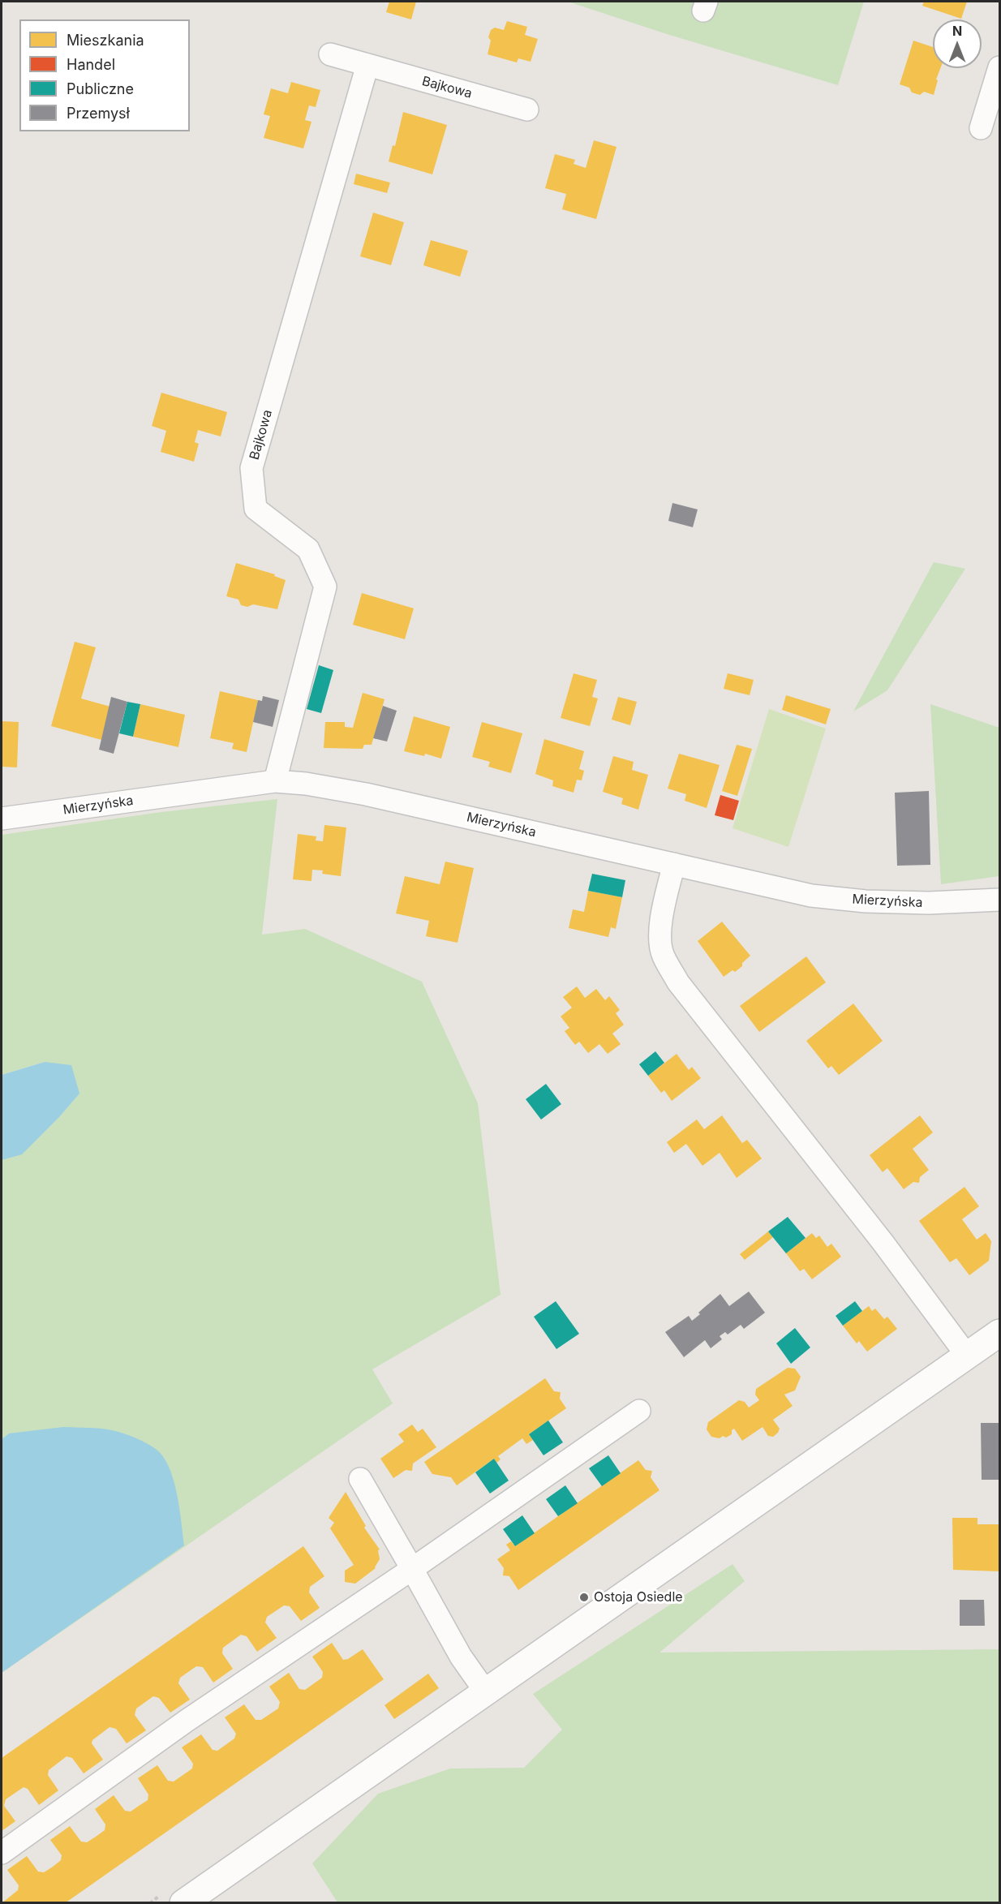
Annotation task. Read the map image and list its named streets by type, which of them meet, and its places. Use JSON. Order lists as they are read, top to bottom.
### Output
{
  "streets": {
    "street": ["Bajkowa", "Mierzyńska"]
  },
  "crossings": [
    ["Bajkowa", "Mierzyńska"]
  ],
  "places": ["Ostoja Osiedle"],
  "legend": [
    "Mieszkania",
    "Handel",
    "Publiczne",
    "Przemysł"
  ],
  "north": "top"
}
